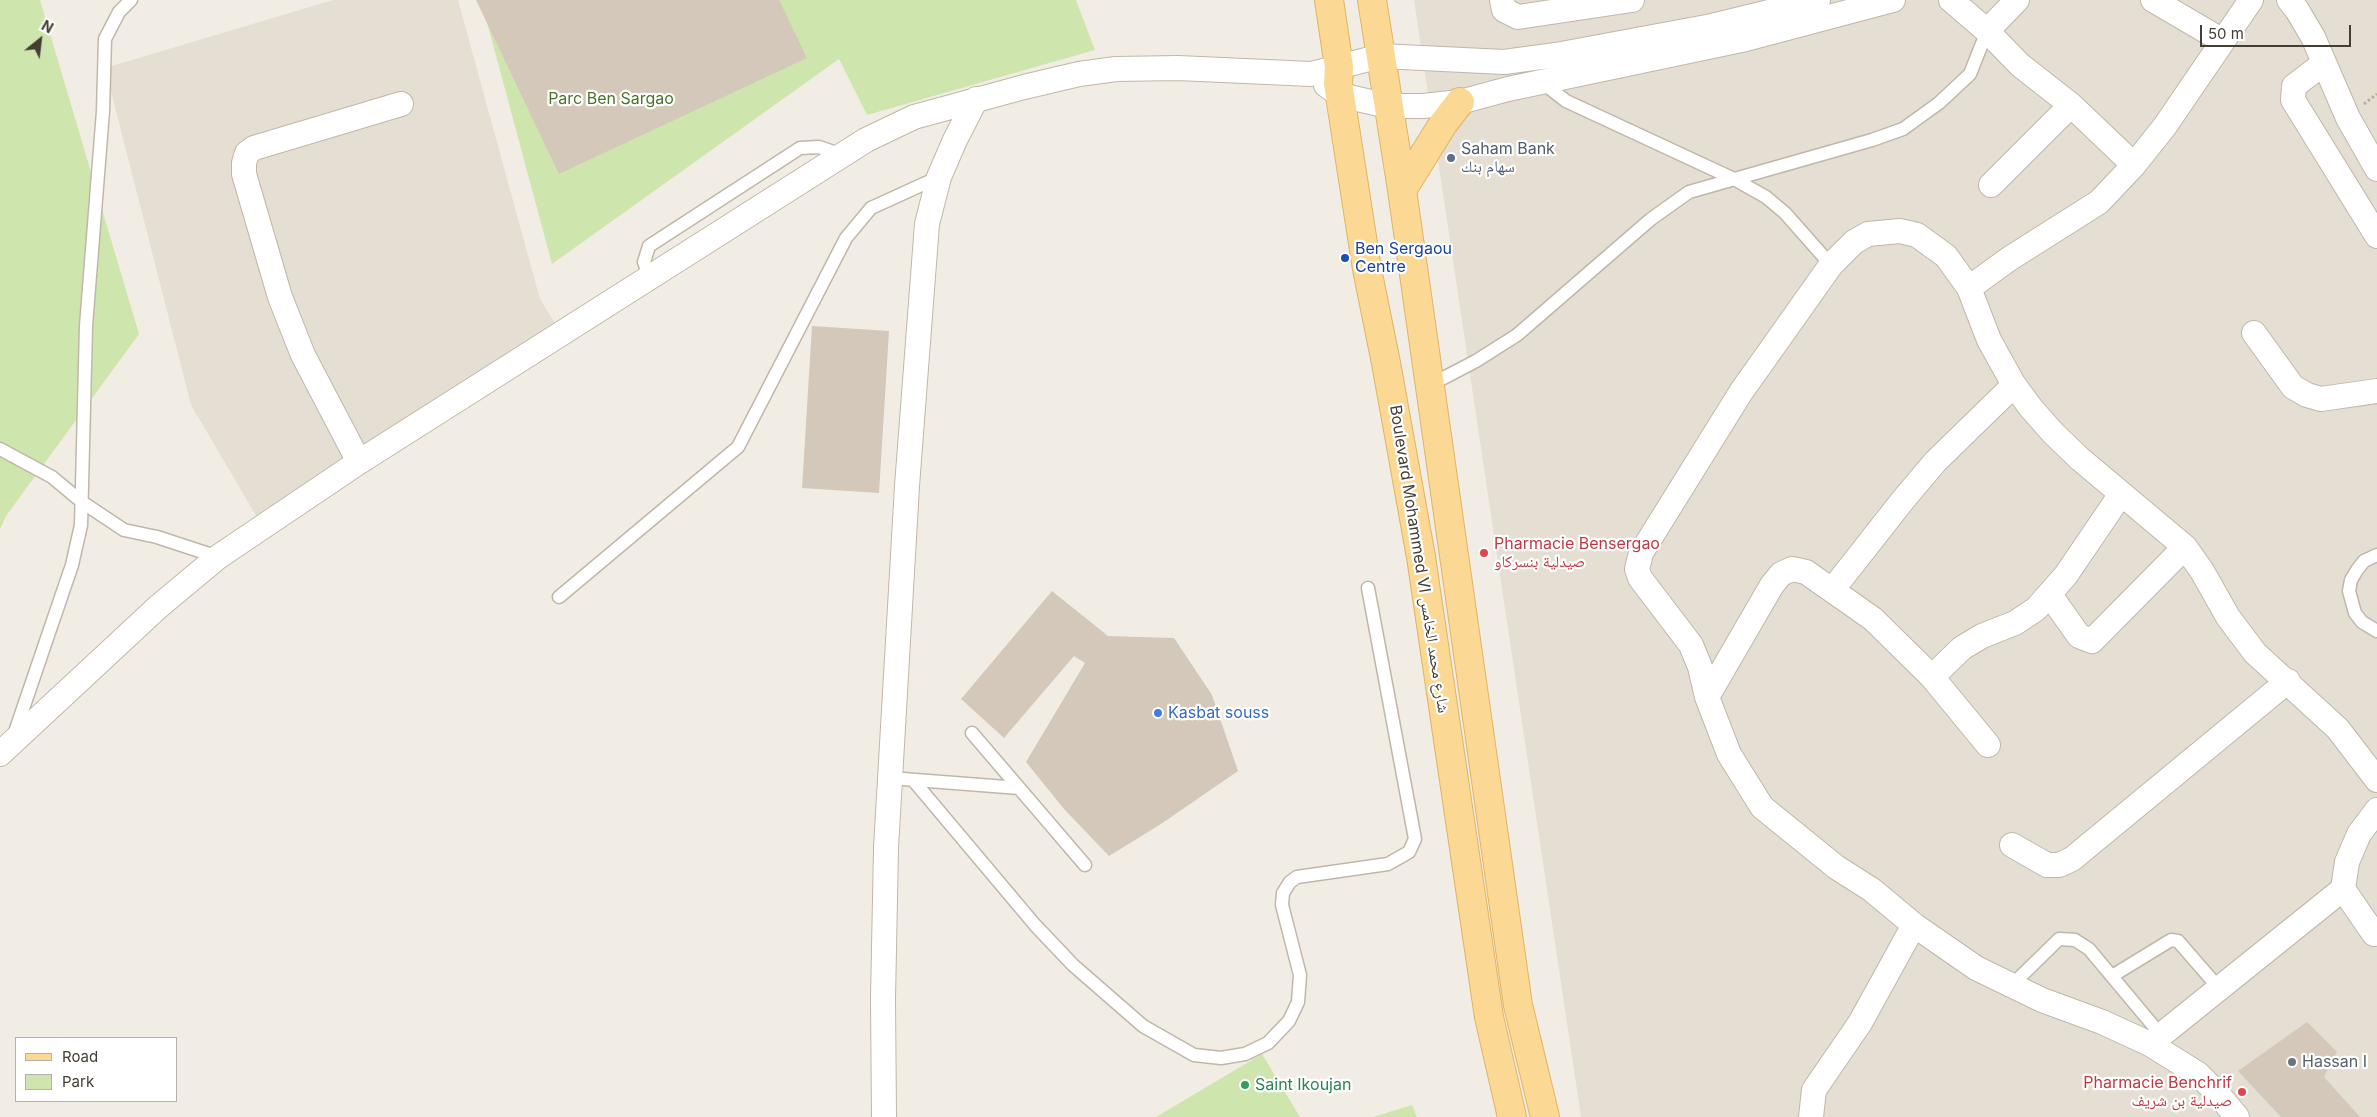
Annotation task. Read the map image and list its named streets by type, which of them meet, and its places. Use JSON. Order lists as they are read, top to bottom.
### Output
{
  "streets": {
    "main road": ["Boulevard Mohammed VI شارع محمد الخامس"]
  },
  "parks": ["Parc Ben Sargao"],
  "places": [
    "Saham Bank سهام بنك",
    "Ben Sergaou Centre",
    "Pharmacie Bensergao صيدلية بنسركاو",
    "Kasbat souss",
    "Hassan I",
    "Saint Ikoujan",
    "Pharmacie Benchrif صيدلية بن شريف"
  ],
  "legend": ["Road", "Park"],
  "scale_bar": "50 m",
  "north": "top right"
}
